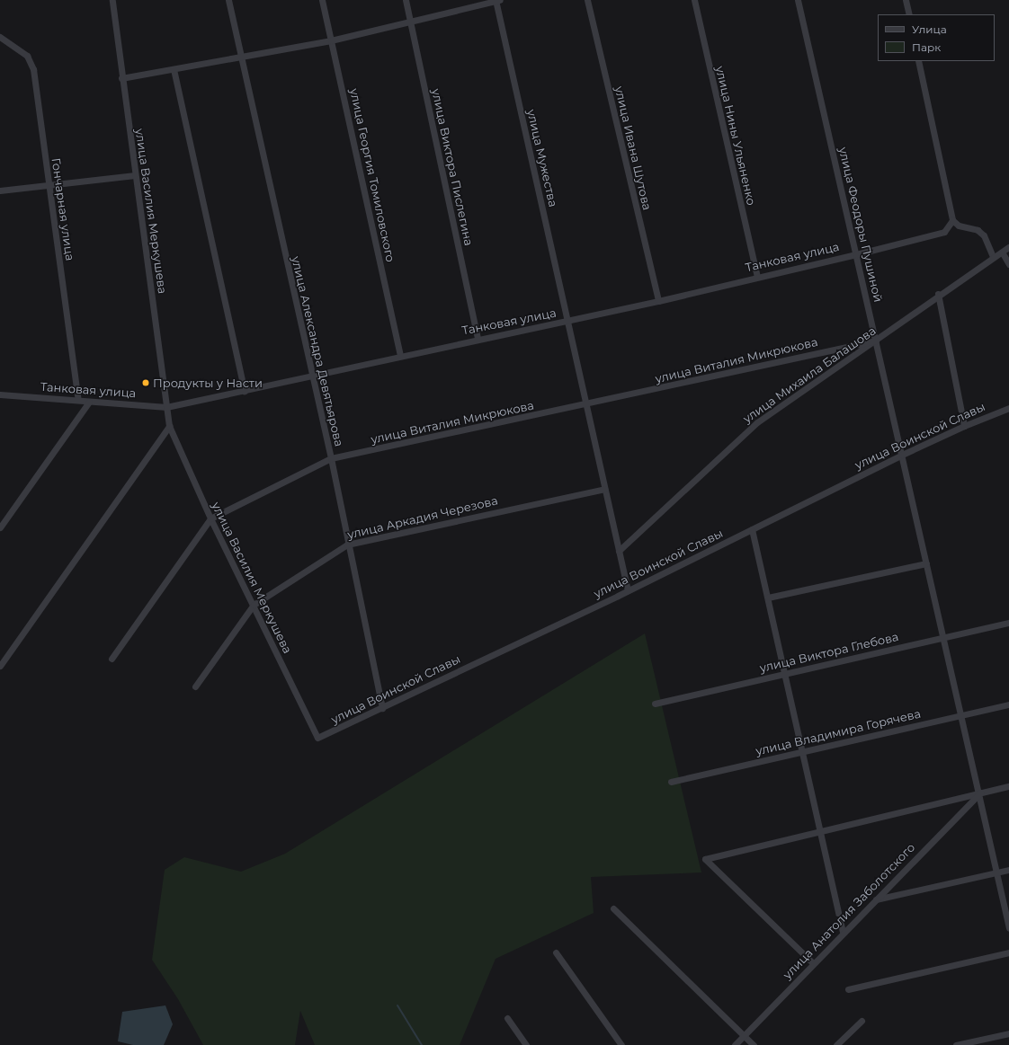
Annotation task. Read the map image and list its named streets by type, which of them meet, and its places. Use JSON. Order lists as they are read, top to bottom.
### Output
{
  "streets": {
    "street": [
      "улица Нины Ульяненко",
      "улица Ивана Шутова",
      "улица Мужества",
      "улица Виктора Пислегина",
      "улица Георгия Томиловского",
      "Гончарная улица",
      "улица Василия Меркушева",
      "улица Феодоры Пушиной",
      "Танковая улица",
      "улица Александра Девятьярова",
      "улица Виталия Микрюкова",
      "улица Михаила Балашова",
      "улица Воинской Славы",
      "улица Аркадия Черезова",
      "улица Виктора Глебова",
      "улица Владимира Горячева",
      "улица Анатолия Заболотского"
    ]
  },
  "crossings": [
    ["улица Нины Ульяненко", "Танковая улица"],
    ["улица Ивана Шутова", "Танковая улица"],
    ["улица Мужества", "Танковая улица"],
    ["улица Мужества", "улица Виталия Микрюкова"],
    ["улица Мужества", "улица Михаила Балашова"],
    ["улица Мужества", "улица Воинской Славы"],
    ["улица Мужества", "улица Аркадия Черезова"],
    ["улица Виктора Пислегина", "Танковая улица"],
    ["улица Георгия Томиловского", "Танковая улица"],
    ["Гончарная улица", "Танковая улица"],
    ["улица Василия Меркушева", "Танковая улица"],
    ["улица Василия Меркушева", "улица Виталия Микрюкова"],
    ["улица Василия Меркушева", "улица Воинской Славы"],
    ["улица Василия Меркушева", "улица Аркадия Черезова"],
    ["улица Феодоры Пушиной", "Танковая улица"],
    ["улица Феодоры Пушиной", "улица Виталия Микрюкова"],
    ["улица Феодоры Пушиной", "улица Михаила Балашова"],
    ["улица Феодоры Пушиной", "улица Воинской Славы"],
    ["улица Феодоры Пушиной", "улица Виктора Глебова"],
    ["улица Феодоры Пушиной", "улица Владимира Горячева"],
    ["улица Феодоры Пушиной", "улица Анатолия Заболотского"],
    ["Танковая улица", "улица Александра Девятьярова"],
    ["улица Александра Девятьярова", "улица Виталия Микрюкова"],
    ["улица Александра Девятьярова", "улица Воинской Славы"],
    ["улица Александра Девятьярова", "улица Аркадия Черезова"],
    ["улица Виталия Микрюкова", "улица Михаила Балашова"]
  ],
  "places": ["Продукты у Насти"],
  "legend": ["Улица", "Парк"]
}
